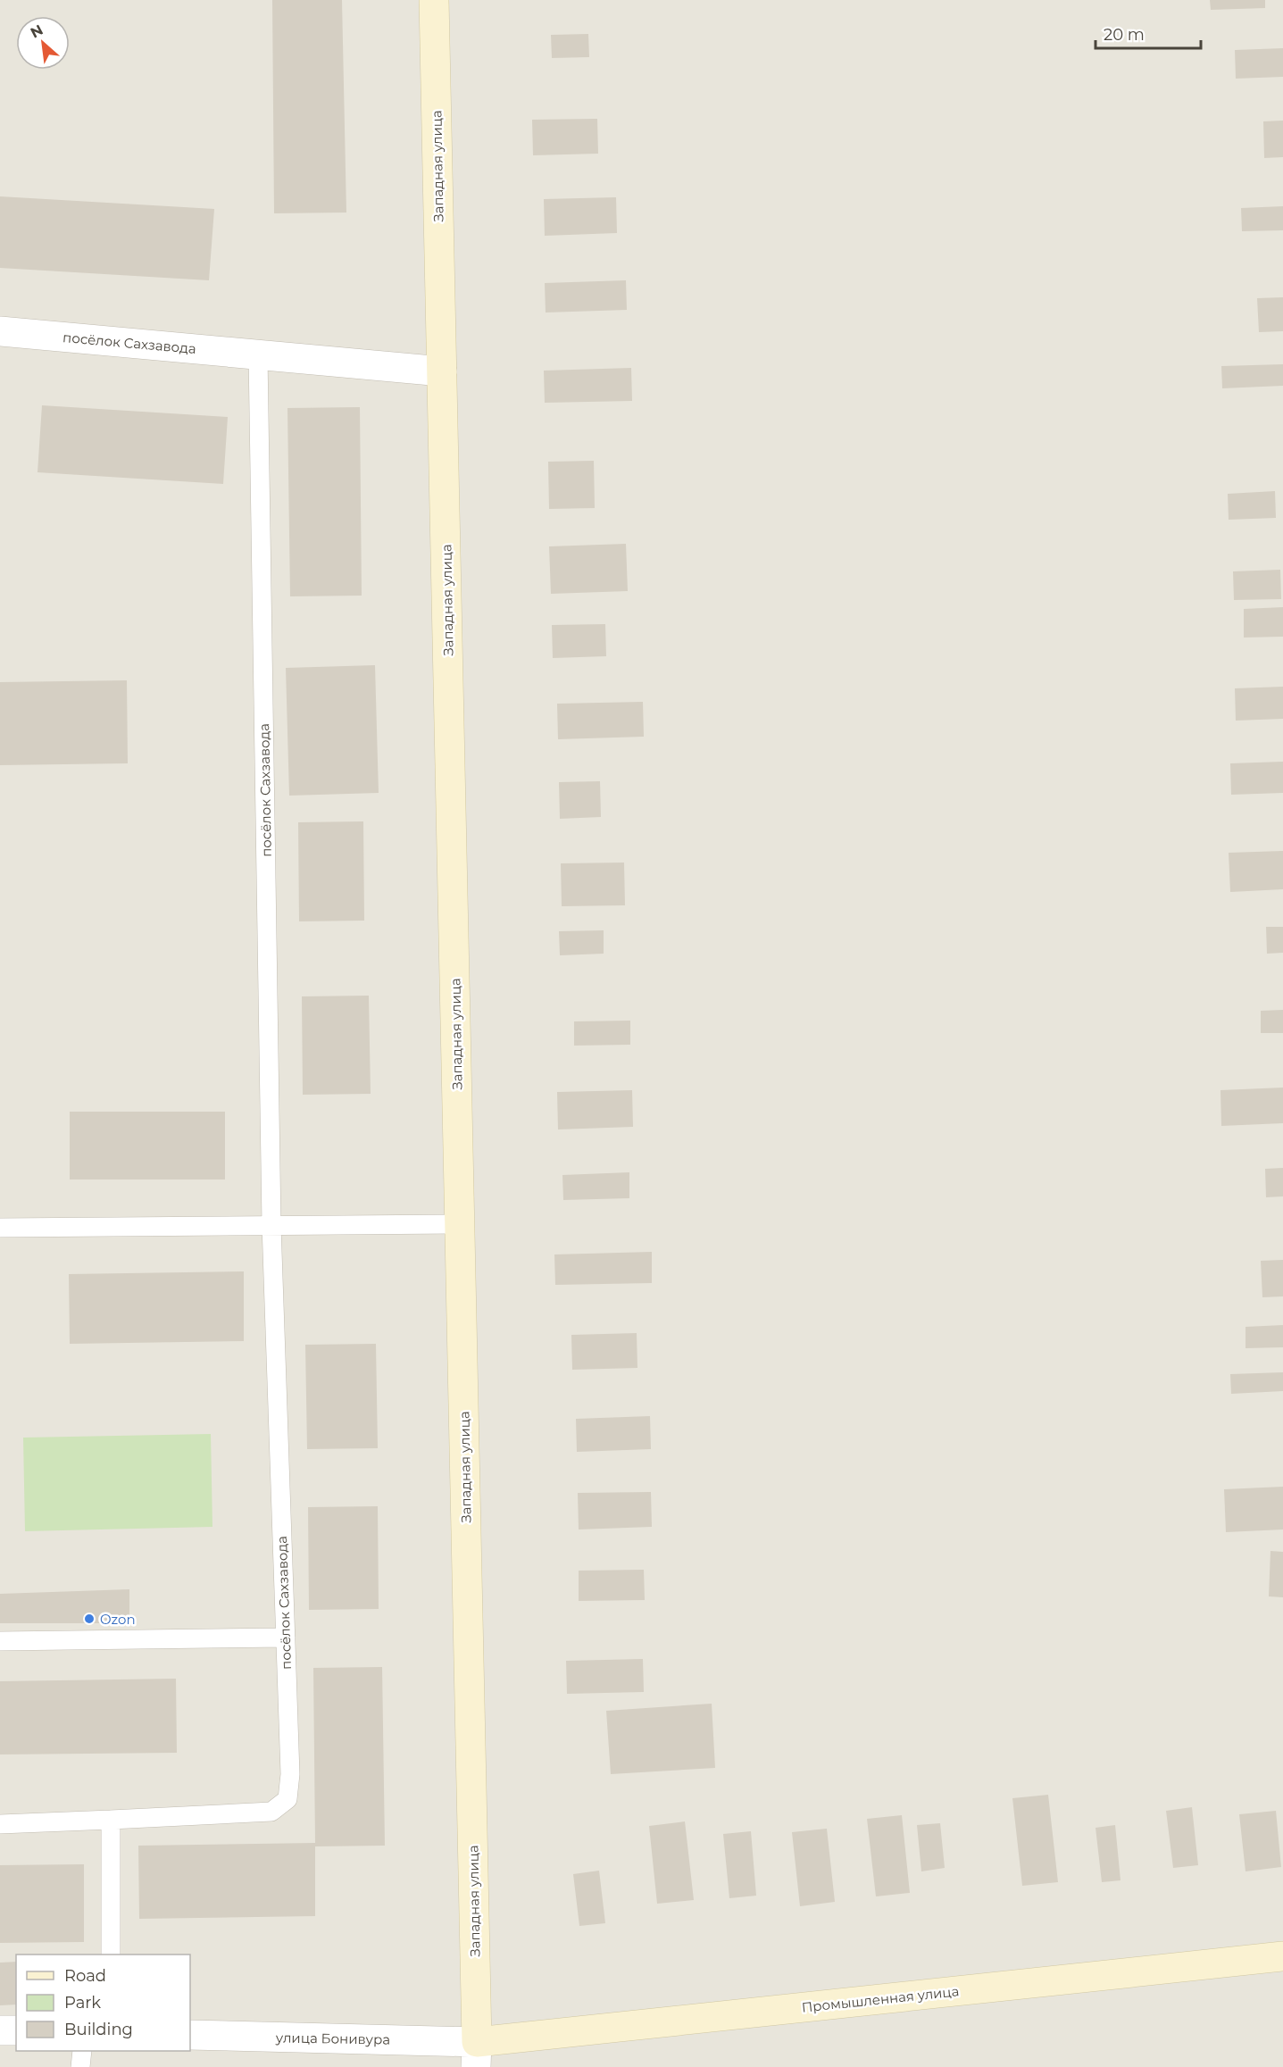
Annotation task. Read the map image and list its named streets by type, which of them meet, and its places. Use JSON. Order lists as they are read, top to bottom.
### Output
{
  "streets": {
    "street": [
      "Западная улица",
      "посёлок Сахзавода",
      "Промышленная улица",
      "улица Бонивура"
    ]
  },
  "crossings": [
    ["Западная улица", "посёлок Сахзавода"],
    ["Западная улица", "Промышленная улица"],
    ["Западная улица", "улица Бонивура"],
    ["Промышленная улица", "улица Бонивура"]
  ],
  "places": ["Ozon"],
  "legend": ["Road", "Park", "Building"],
  "scale_bar": "20 m",
  "north": "top left"
}
